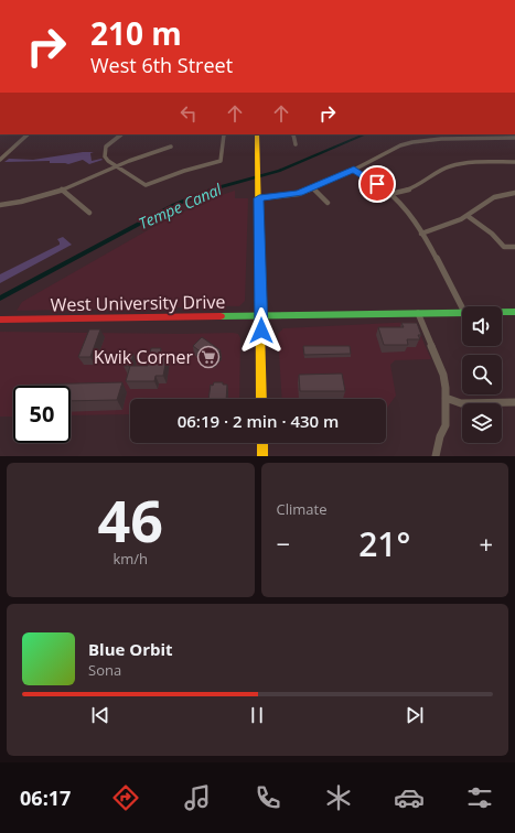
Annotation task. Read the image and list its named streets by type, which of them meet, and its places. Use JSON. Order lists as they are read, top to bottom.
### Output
{
  "streets": {
    "main road": ["West University Drive"]
  },
  "water": ["Tempe Canal"],
  "places": {
    "supermarket": ["Kwik Corner"]
  },
  "page": {
    "turn": ["210 m", "West 6th Street"],
    "limit": "50",
    "trip": "06:19 · 2 min · 430 m",
    "tile": [
      ["46", "km/h"],
      "Climate"
    ],
    "heat": ["−", "21°", "+"],
    "song": ["Blue Orbit", "Sona"],
    "tabs": "06:17"
  }
}
